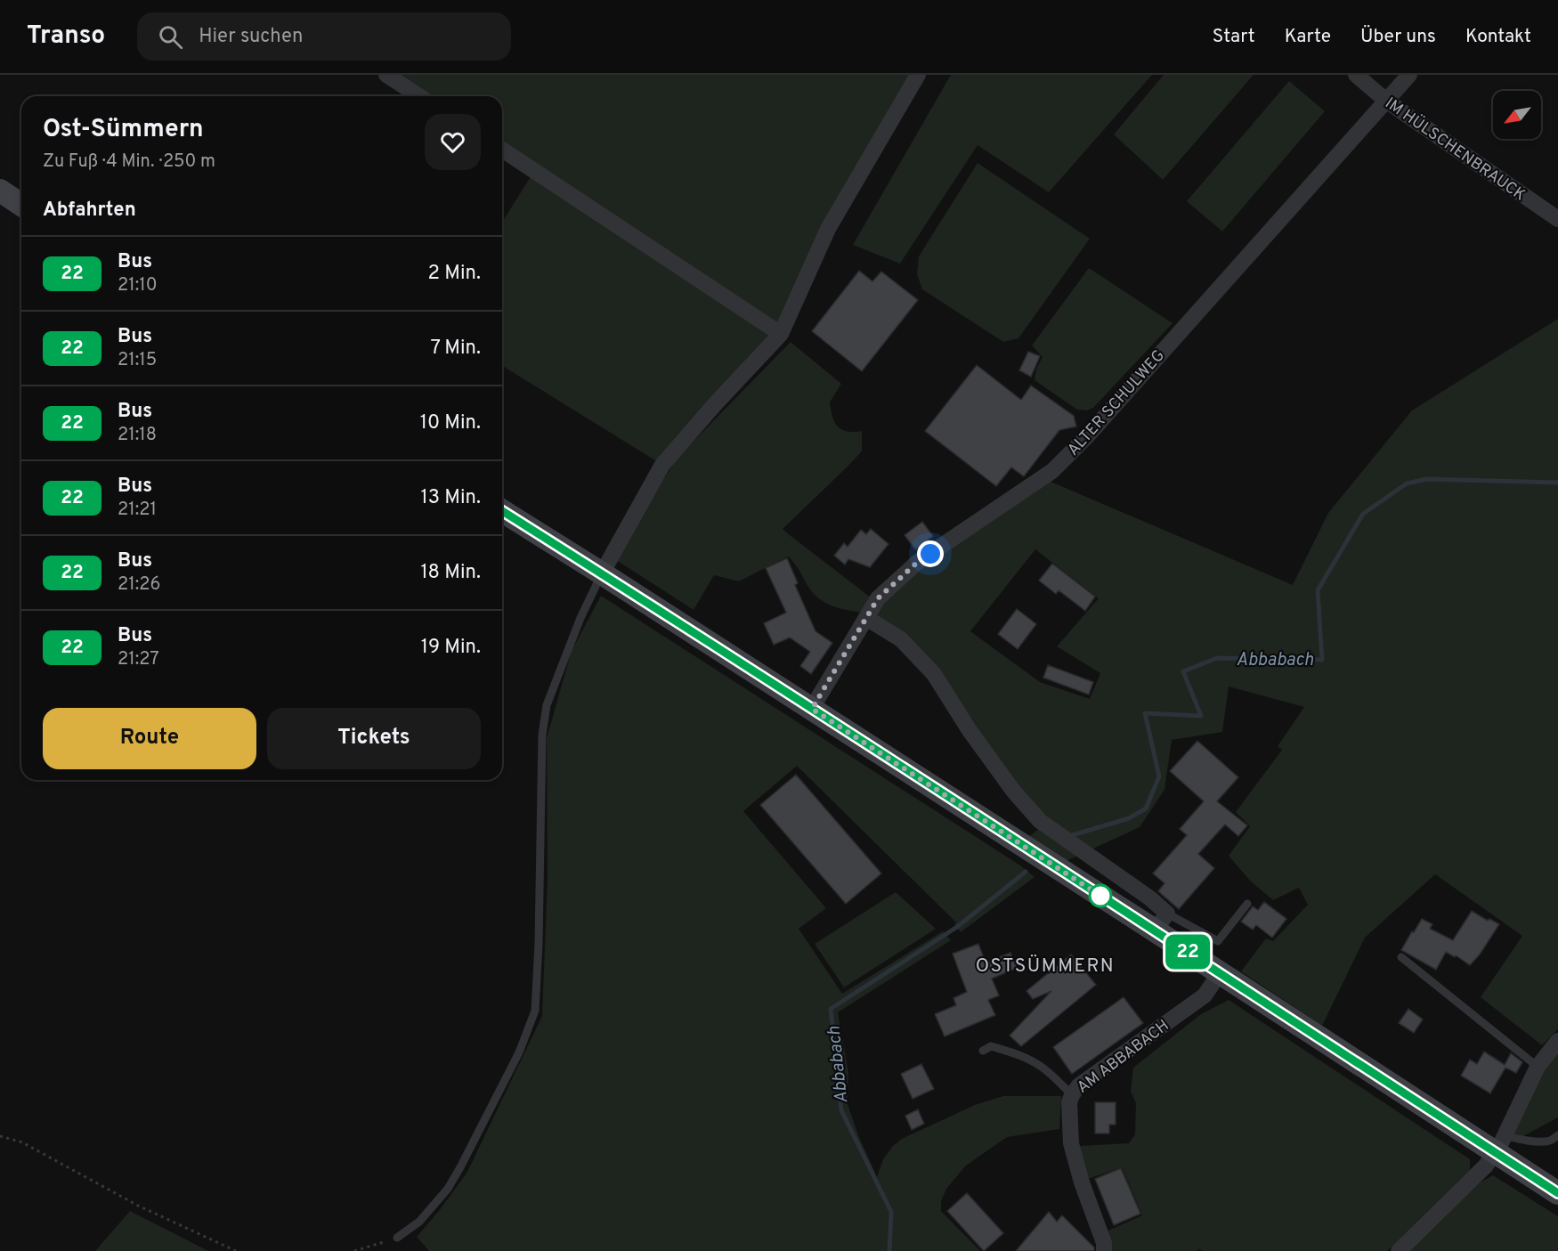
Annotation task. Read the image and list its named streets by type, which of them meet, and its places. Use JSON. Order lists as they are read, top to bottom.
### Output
{
  "streets": {
    "street": ["IM HÜLSCHENBRAUCK", "ALTER SCHULWEG", "AM ABBABACH"]
  },
  "crossings": [
    ["IM HÜLSCHENBRAUCK", "ALTER SCHULWEG"]
  ],
  "districts": ["OSTSÜMMERN"],
  "water": ["Abbabach"],
  "lines": ["bus line 22"],
  "north": "bottom left",
  "page": {
    "header": "Transo",
    "search": "Hier suchen",
    "nav": [
      "Start",
      "Karte",
      "Über uns",
      "Kontakt"
    ],
    "on_map": "22",
    "heading": [
      ["Ost-Sümmern", "Zu Fuß · 4 Min. · 250 m"],
      "Abfahrten"
    ],
    "list": [
      {
        "mark": "22",
        "name": "Bus",
        "note": "21:10",
        "value": "2 Min."
      },
      {
        "mark": "22",
        "name": "Bus",
        "note": "21:15",
        "value": "7 Min."
      },
      {
        "mark": "22",
        "name": "Bus",
        "note": "21:18",
        "value": "10 Min."
      },
      {
        "mark": "22",
        "name": "Bus",
        "note": "21:21",
        "value": "13 Min."
      },
      {
        "mark": "22",
        "name": "Bus",
        "note": "21:26",
        "value": "18 Min."
      },
      {
        "mark": "22",
        "name": "Bus",
        "note": "21:27",
        "value": "19 Min."
      }
    ],
    "buttons": ["Route", "Tickets"]
  }
}
